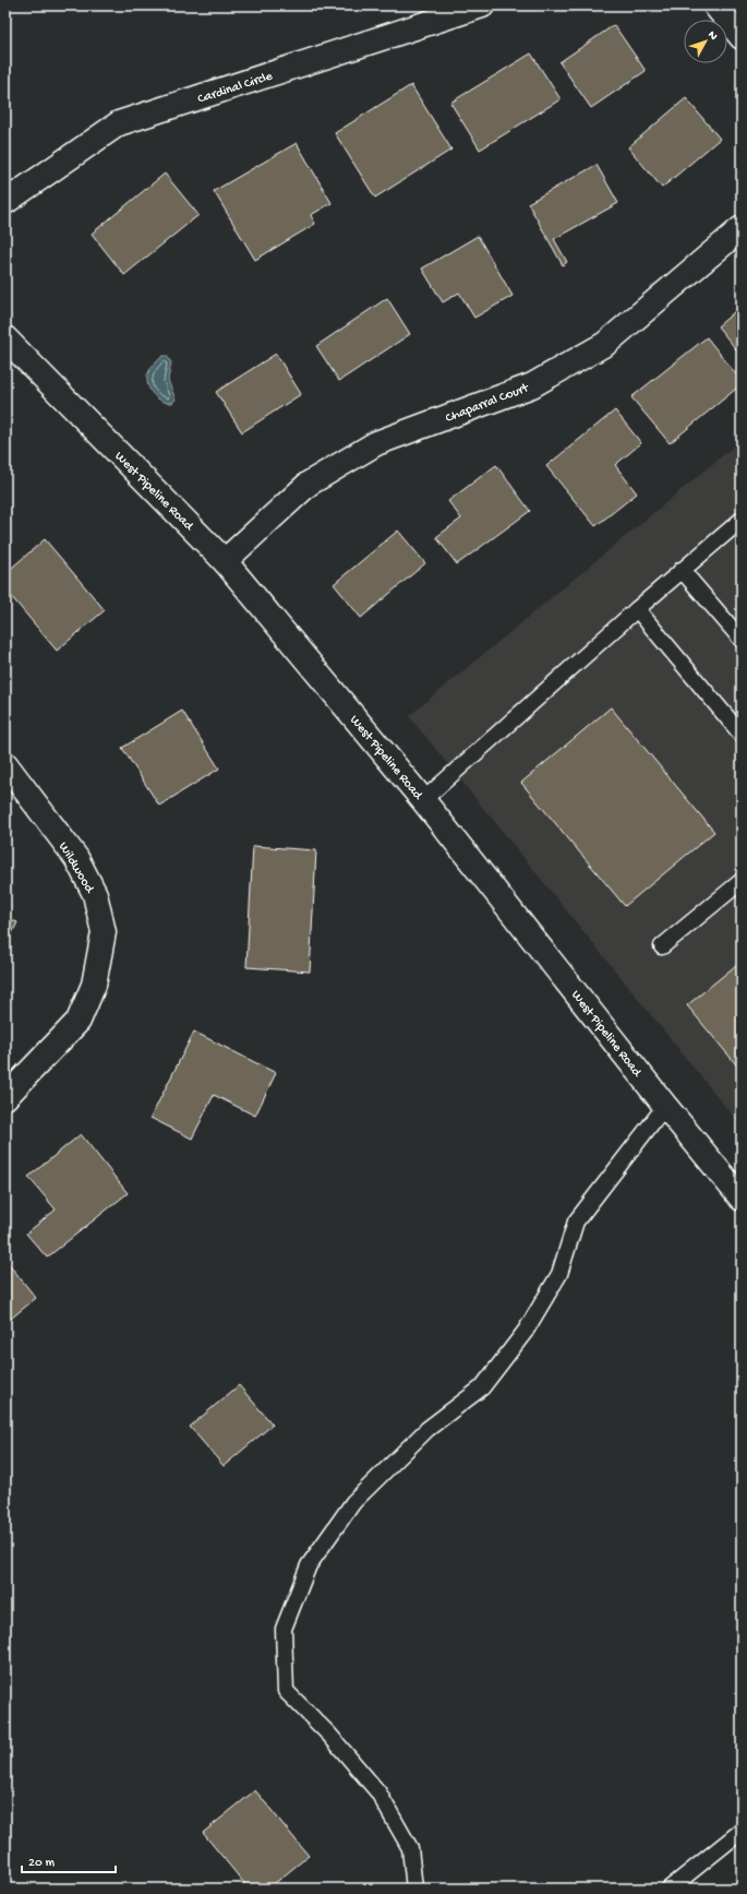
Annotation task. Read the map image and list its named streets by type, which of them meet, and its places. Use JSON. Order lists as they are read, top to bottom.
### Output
{
  "streets": {
    "street": [
      "Cardinal Circle",
      "Chaparral Court",
      "West Pipeline Road",
      "Wildwood"
    ]
  },
  "crossings": [
    ["Chaparral Court", "West Pipeline Road"]
  ],
  "scale_bar": "20 m",
  "north": "top right"
}
